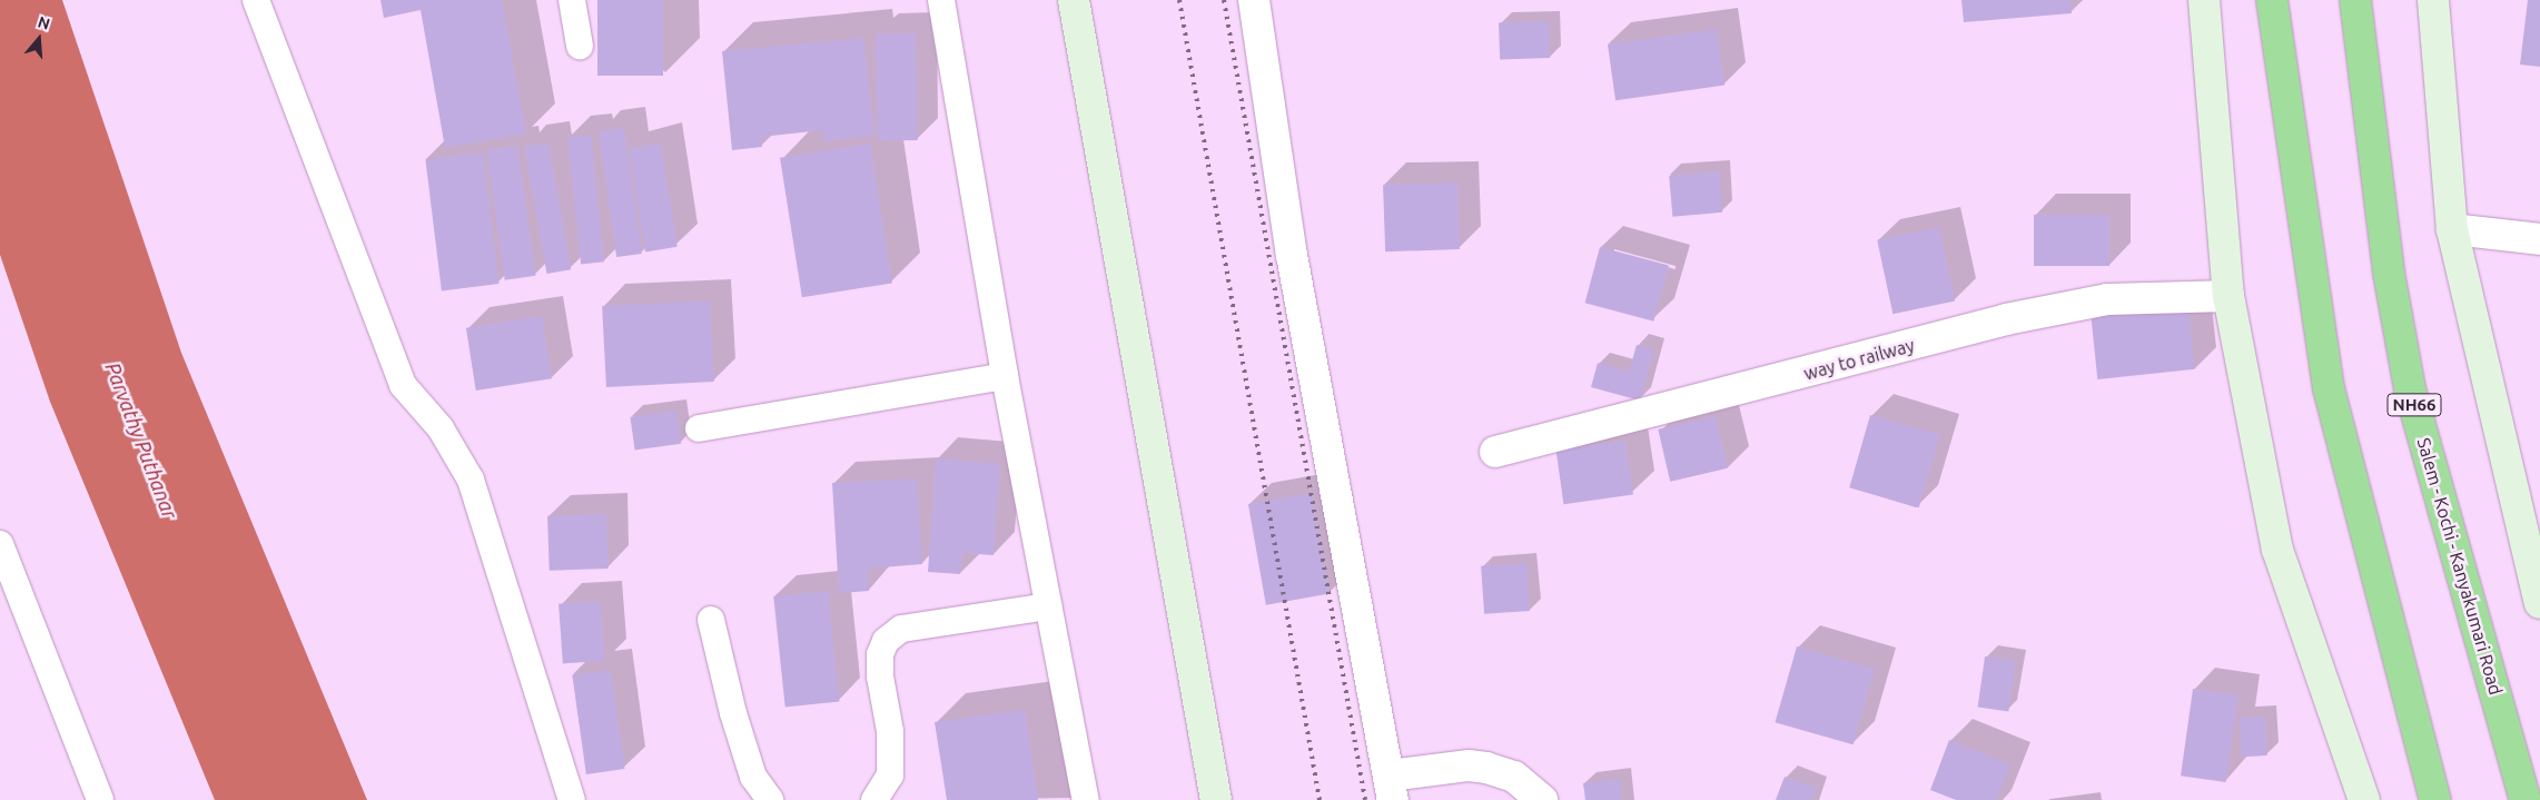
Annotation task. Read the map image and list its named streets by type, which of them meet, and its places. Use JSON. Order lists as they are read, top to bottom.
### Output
{
  "streets": {
    "highway": ["NH66", "Salem - Kochi - Kanyakumari Road"],
    "street": ["way to railway"]
  },
  "water": ["Parvathy Puthanar"],
  "north": "top"
}
